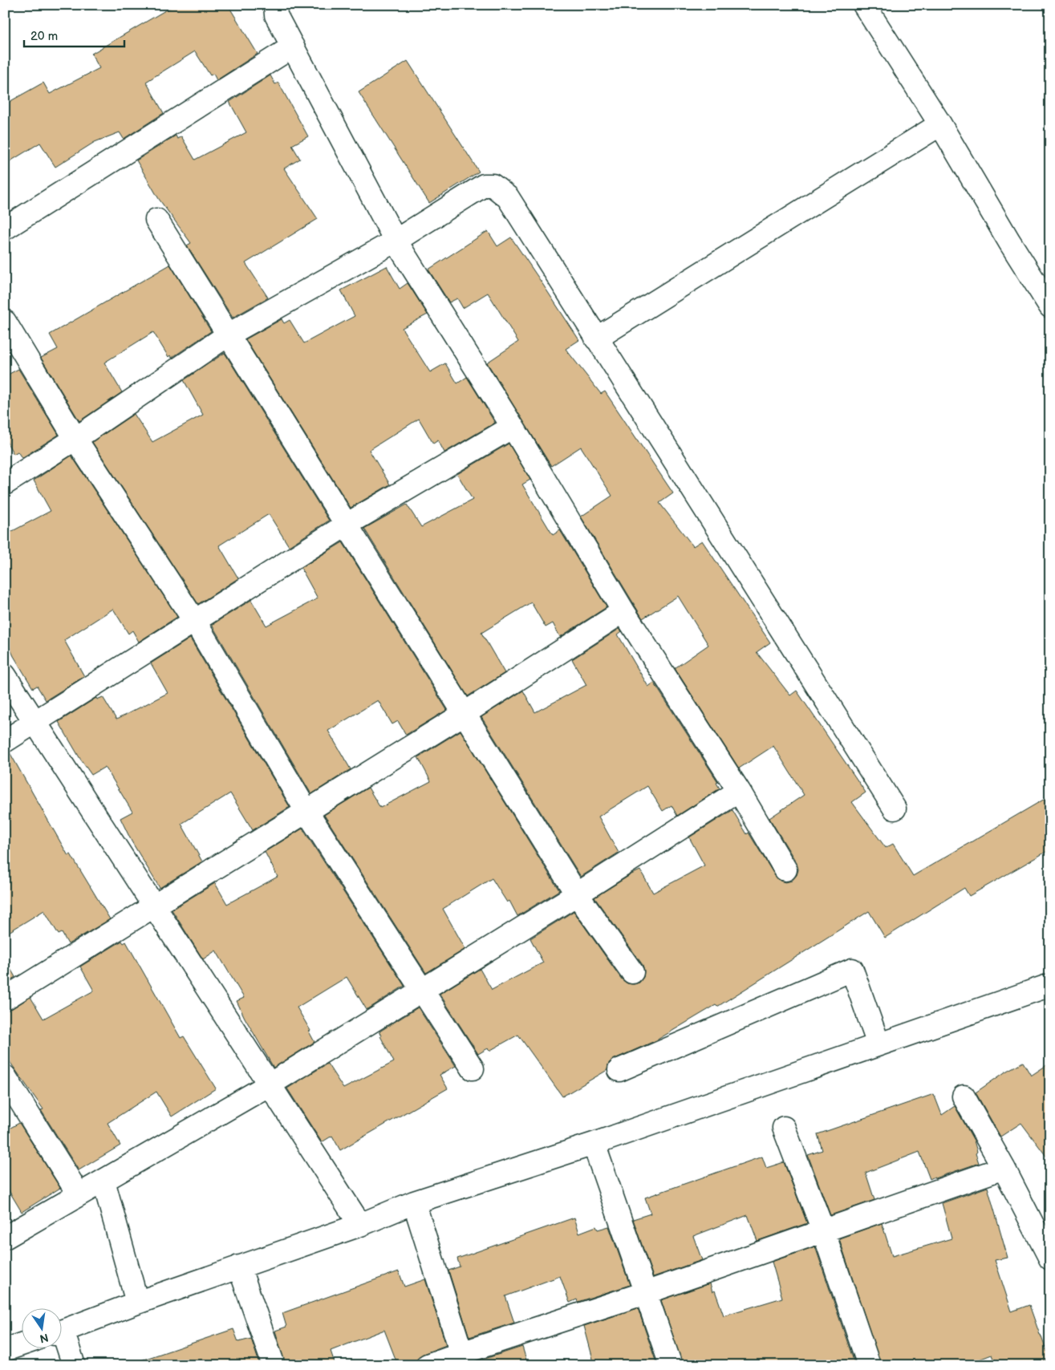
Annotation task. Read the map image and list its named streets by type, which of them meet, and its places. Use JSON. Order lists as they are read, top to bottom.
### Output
{
  "scale_bar": "20 m",
  "north": "bottom"
}
